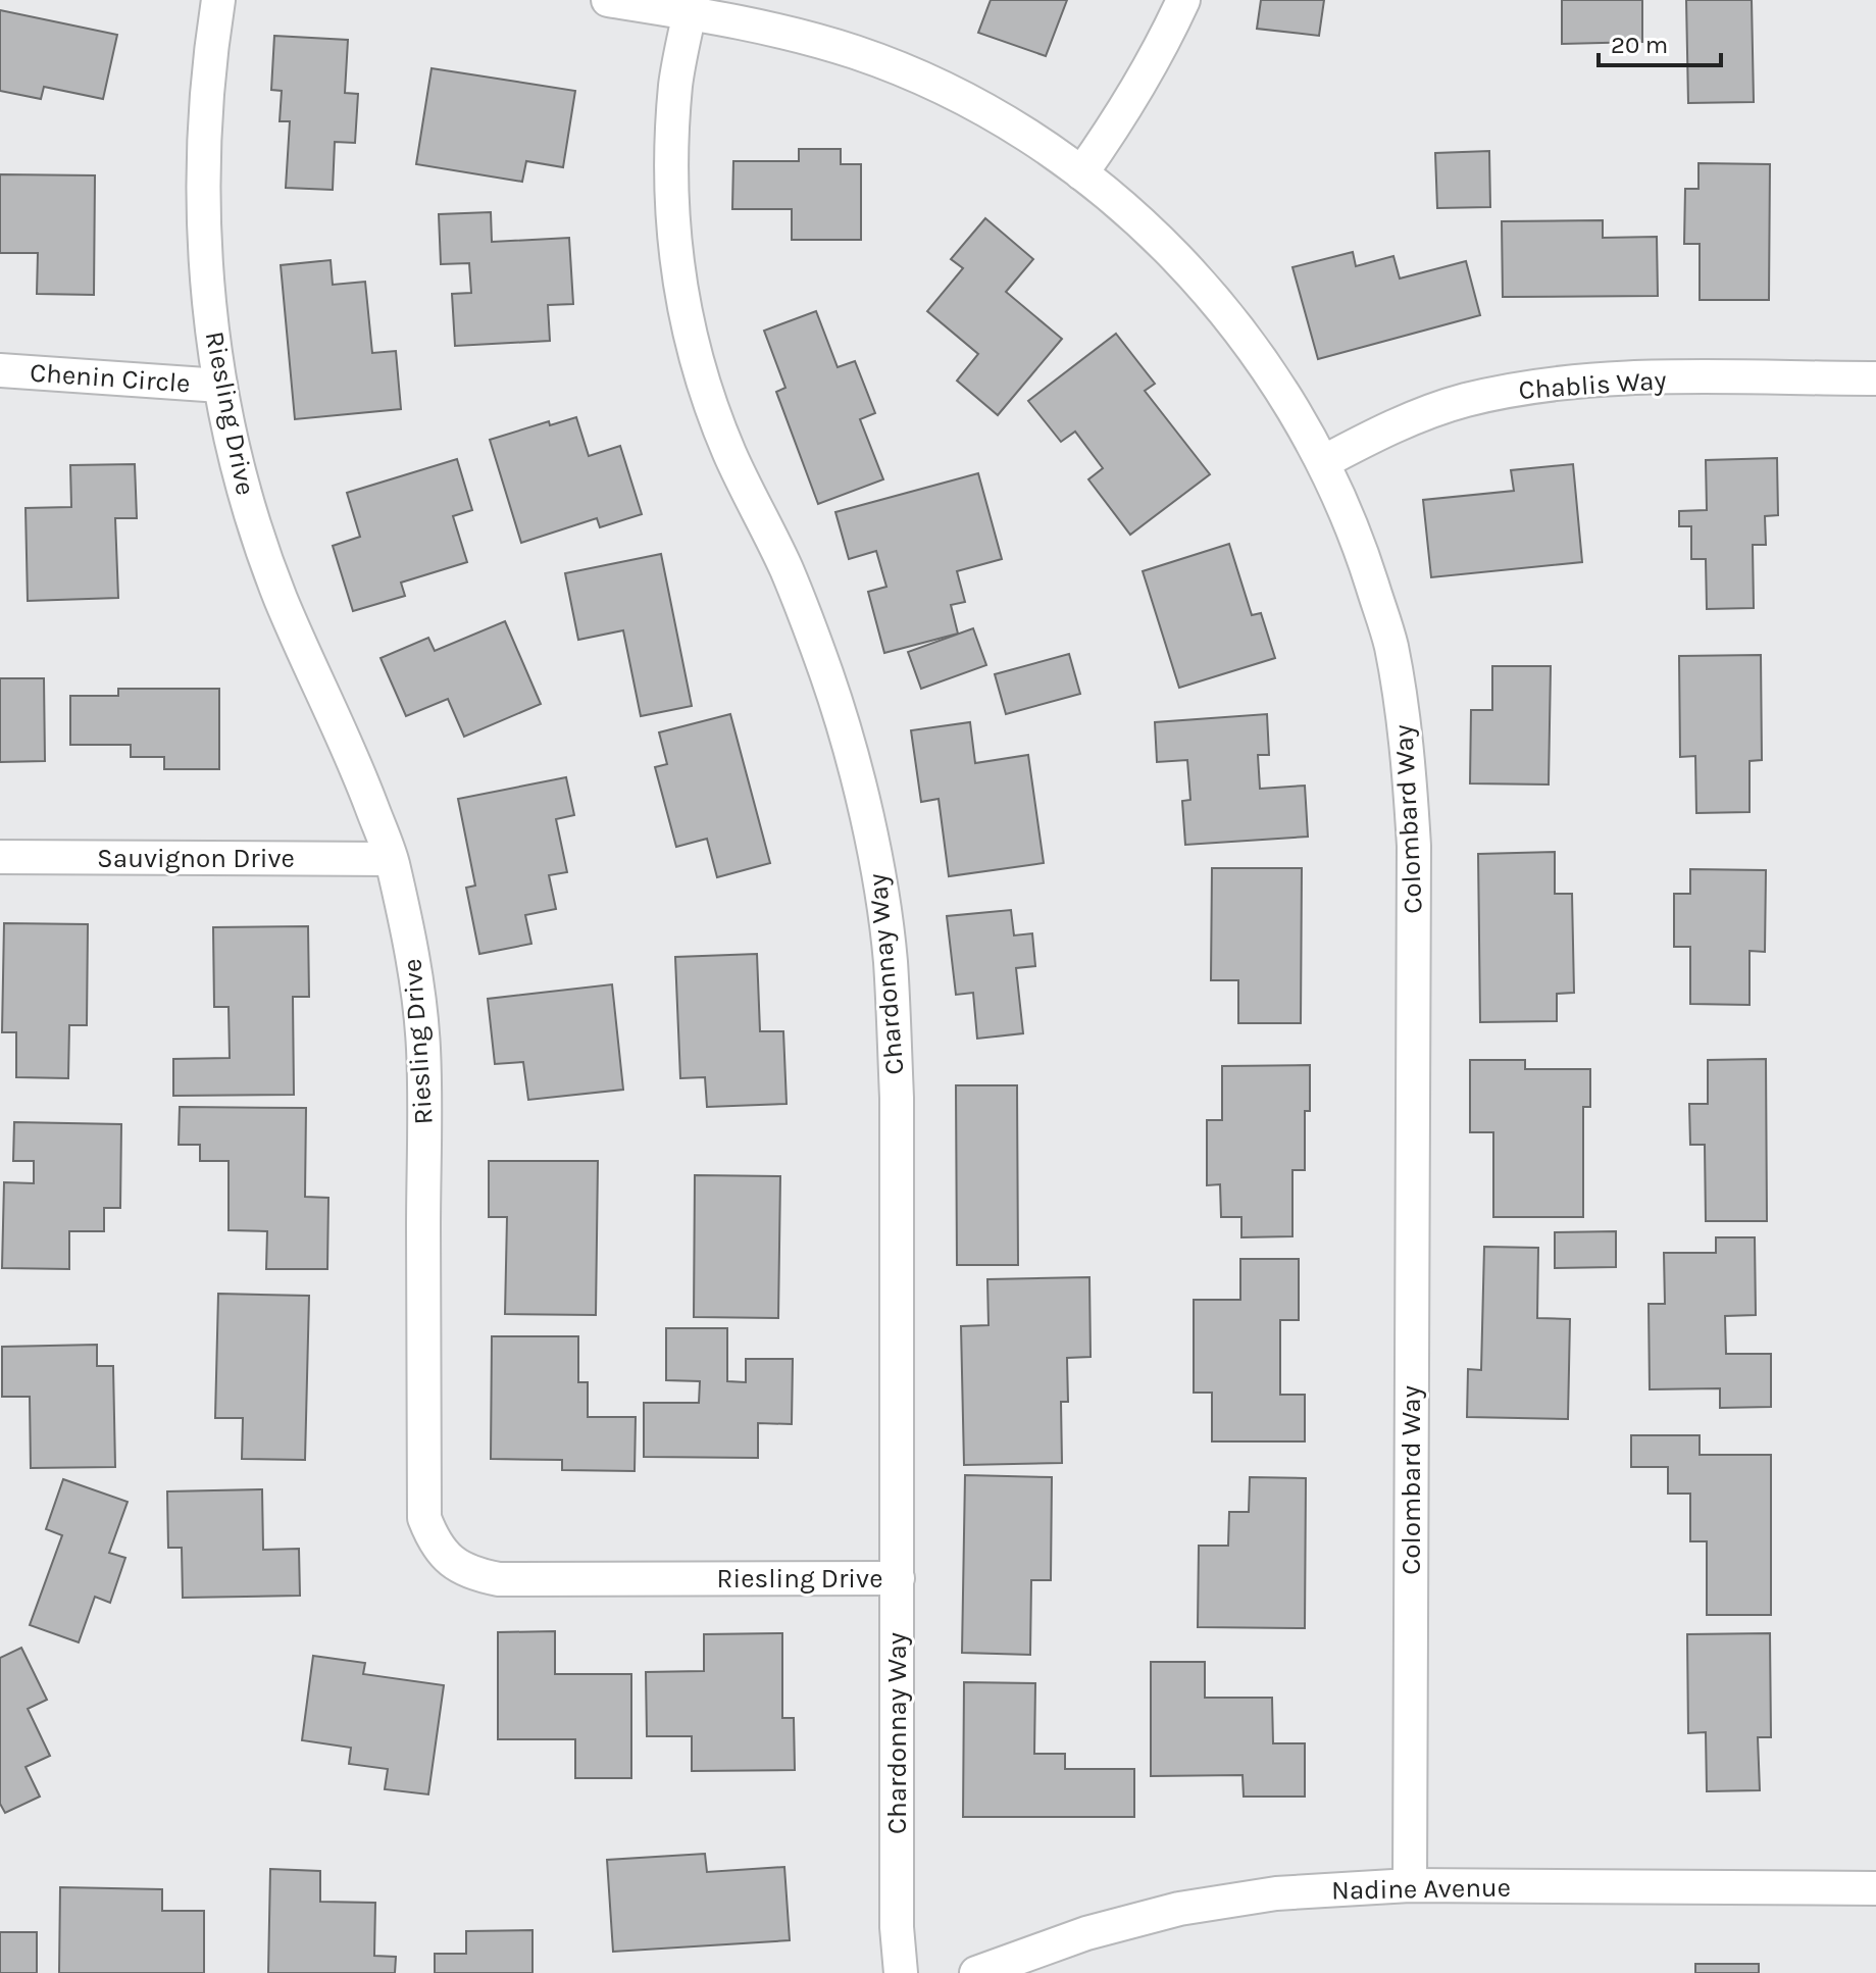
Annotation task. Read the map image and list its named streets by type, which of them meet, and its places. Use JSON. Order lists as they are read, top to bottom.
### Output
{
  "streets": {
    "street": [
      "Chenin Circle",
      "Chablis Way",
      "Riesling Drive",
      "Colombard Way",
      "Sauvignon Drive",
      "Chardonnay Way",
      "Nadine Avenue"
    ]
  },
  "crossings": [
    ["Chenin Circle", "Riesling Drive"],
    ["Chablis Way", "Colombard Way"],
    ["Riesling Drive", "Sauvignon Drive"],
    ["Riesling Drive", "Chardonnay Way"],
    ["Colombard Way", "Chardonnay Way"],
    ["Colombard Way", "Nadine Avenue"]
  ],
  "scale_bar": "20 m"
}
